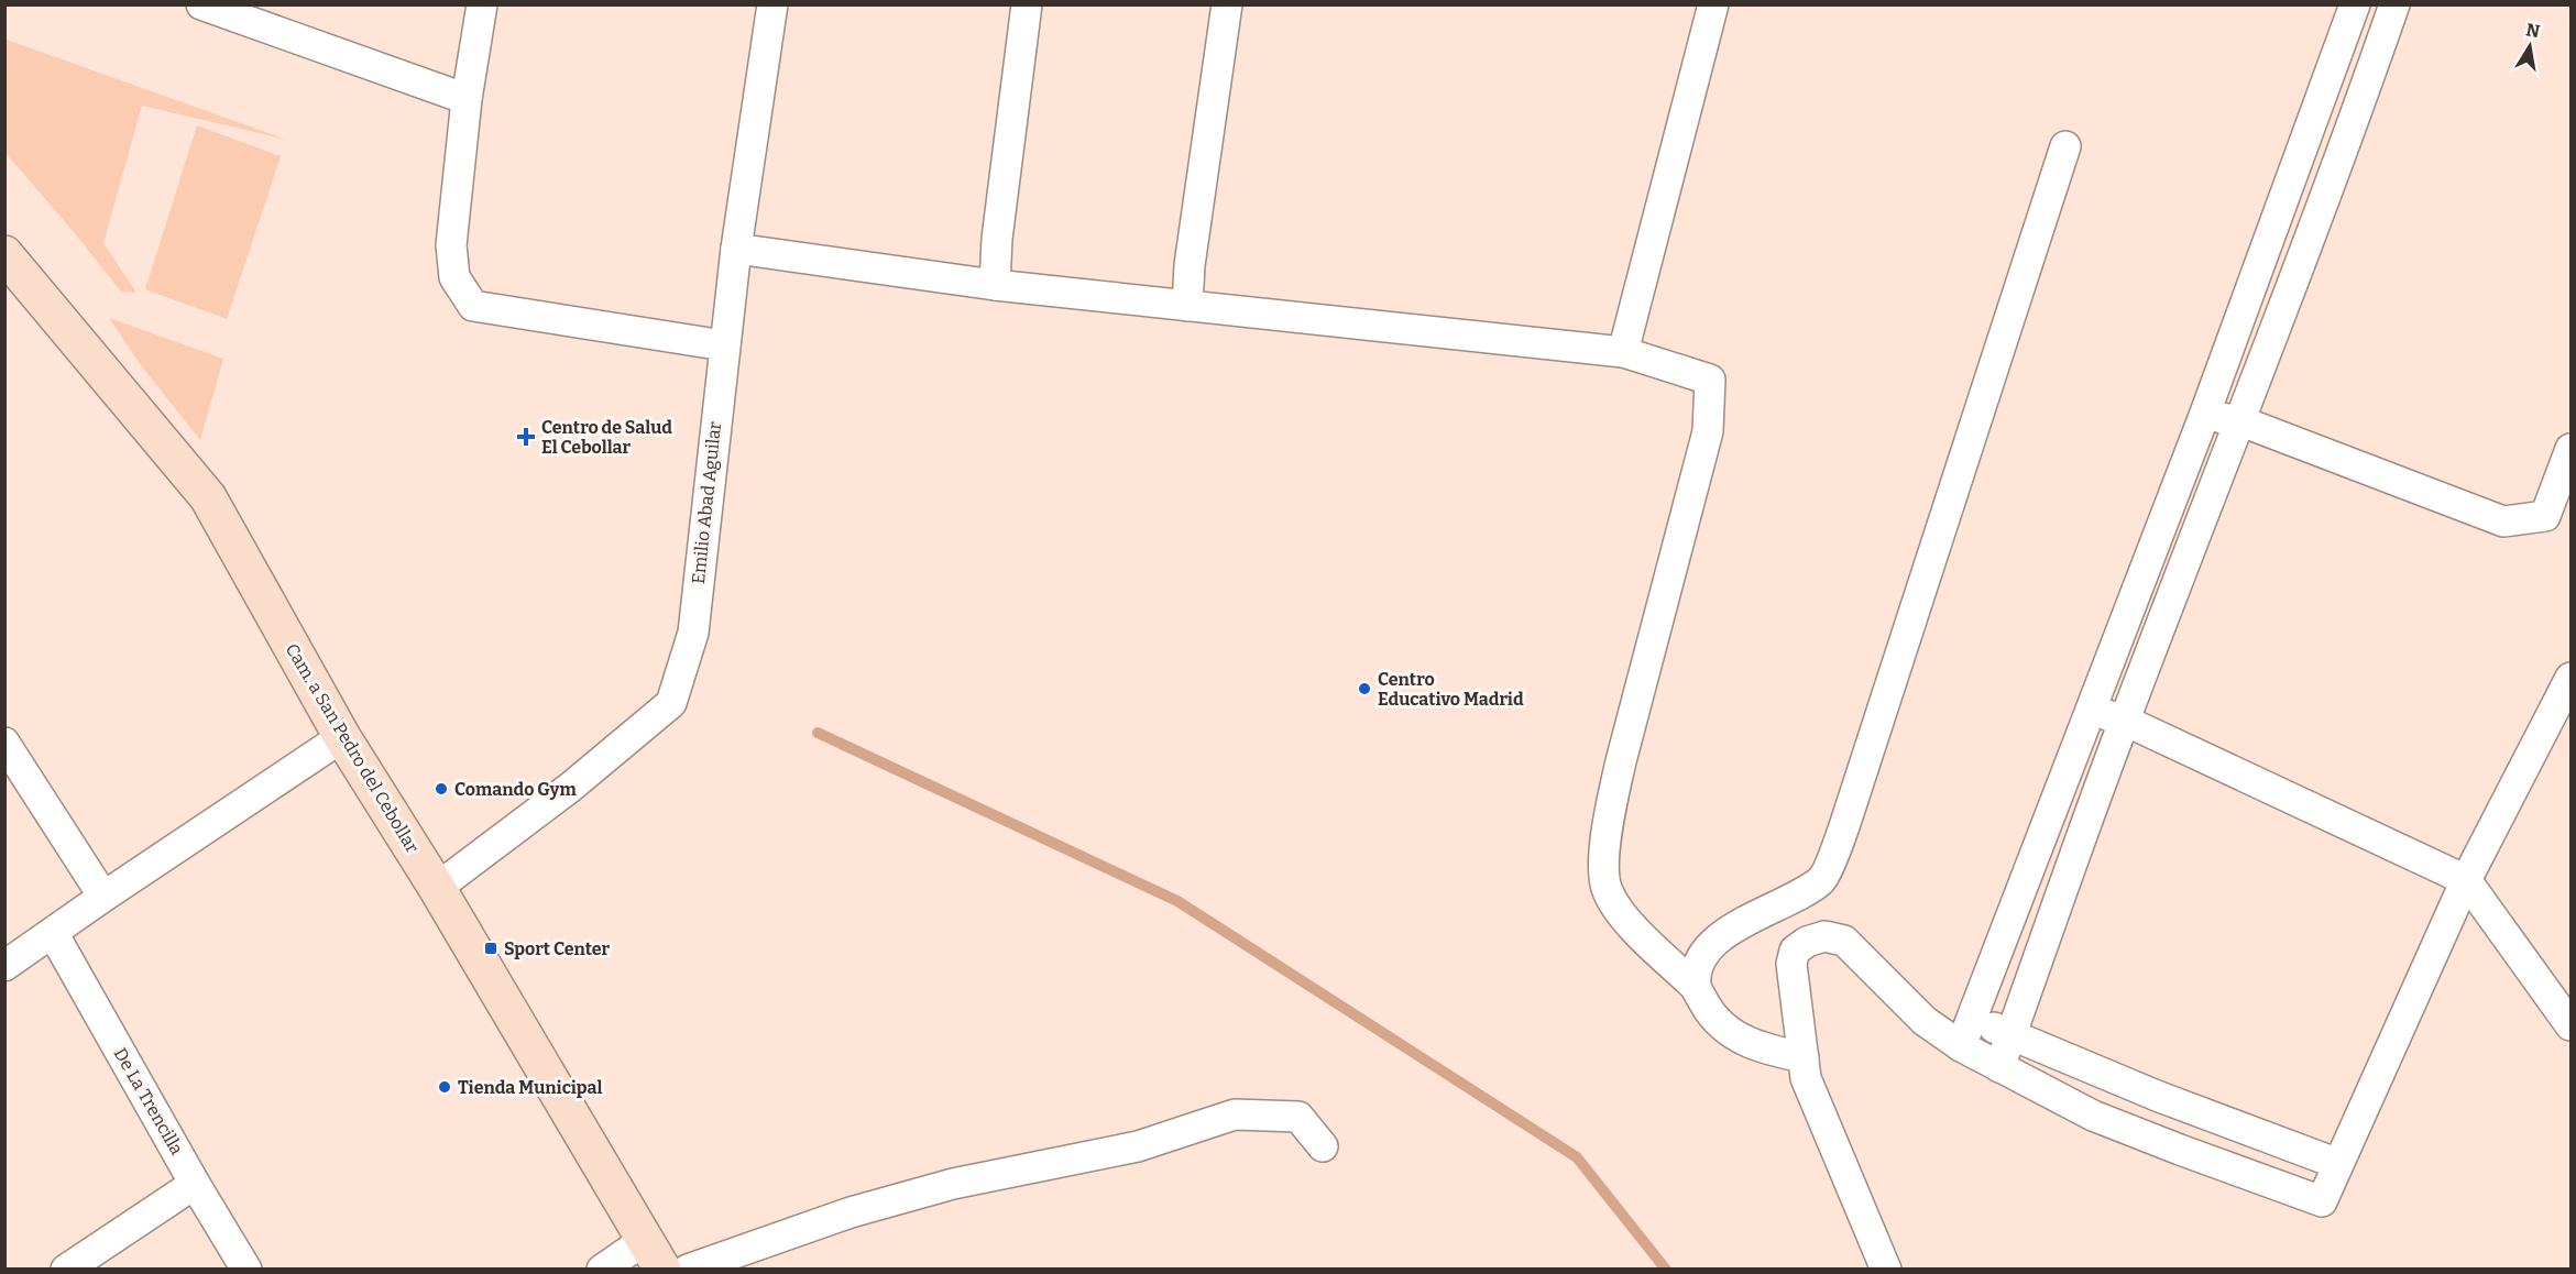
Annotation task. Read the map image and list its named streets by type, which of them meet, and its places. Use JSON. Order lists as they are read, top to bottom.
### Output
{
  "streets": {
    "street": ["Emilio Abad Aguilar", "Cam. a San Pedro del Cebollar", "De La Trencilla"]
  },
  "crossings": [
    ["Emilio Abad Aguilar", "Cam. a San Pedro del Cebollar"]
  ],
  "places": {
    "health": ["Centro de Salud El Cebollar"],
    "other": ["Centro Educativo Madrid", "Comando Gym", "Tienda Municipal"],
    "transit": ["Sport Center"]
  },
  "north": "top"
}
